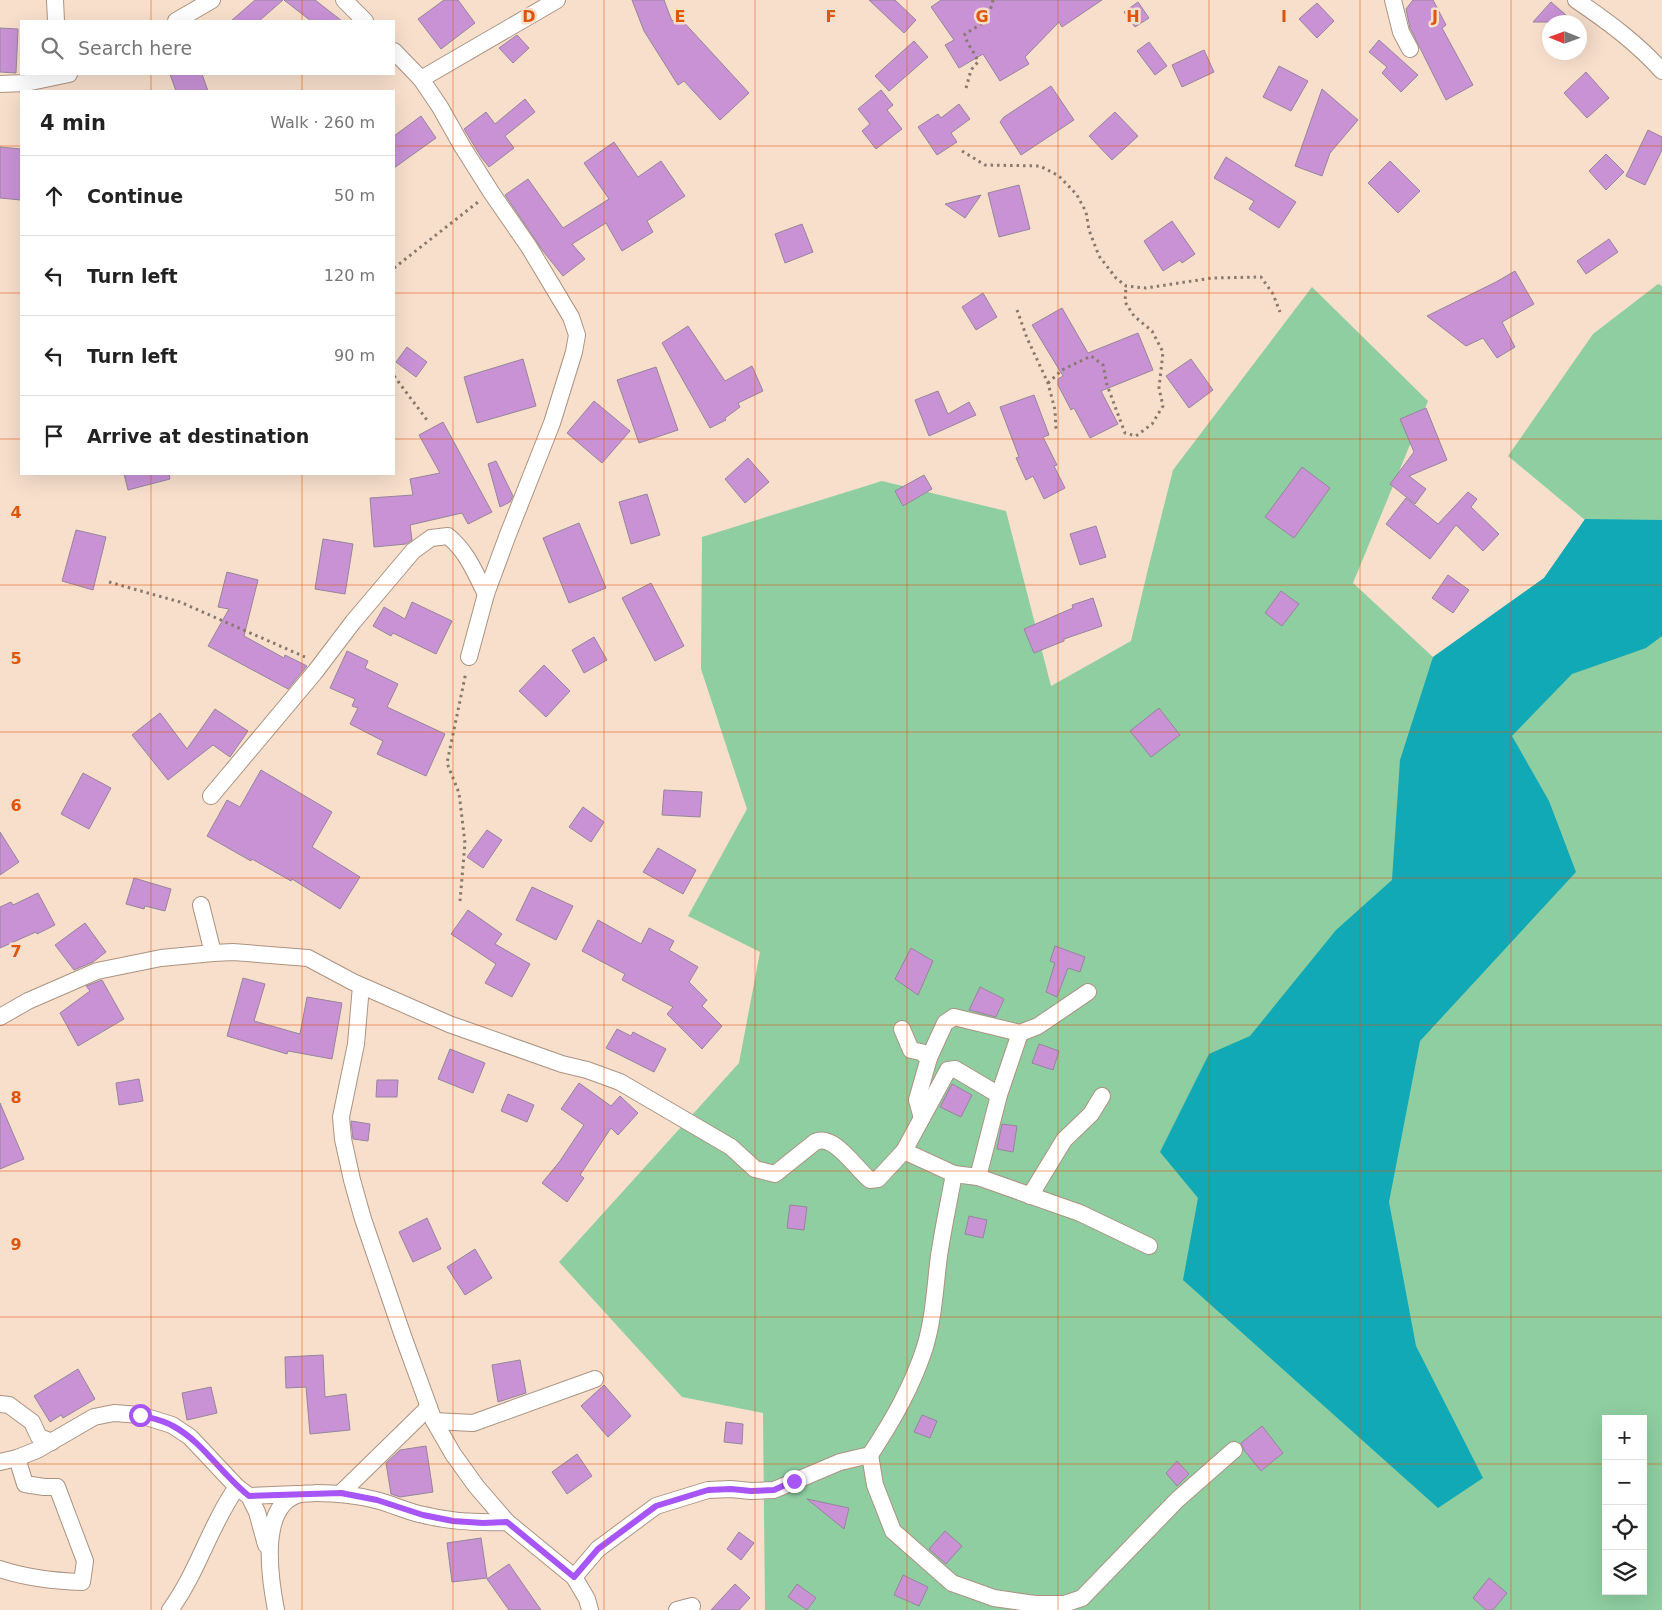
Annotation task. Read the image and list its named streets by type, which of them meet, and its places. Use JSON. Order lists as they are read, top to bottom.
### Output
{
  "north": "left",
  "page": {
    "search": "Search here",
    "heading": ["4 min", "Walk · 260 m"],
    "list": [
      ["Continue", "50 m"],
      ["Turn left", "120 m"],
      ["Turn left", "90 m"],
      "Arrive at destination"
    ],
    "map_buttons": ["+", "−"]
  },
  "grid": {
    "columns": [
      "D",
      "E",
      "F",
      "G",
      "H",
      "I",
      "J"
    ],
    "rows": [
      "4",
      "5",
      "6",
      "7",
      "8",
      "9"
    ]
  }
}
